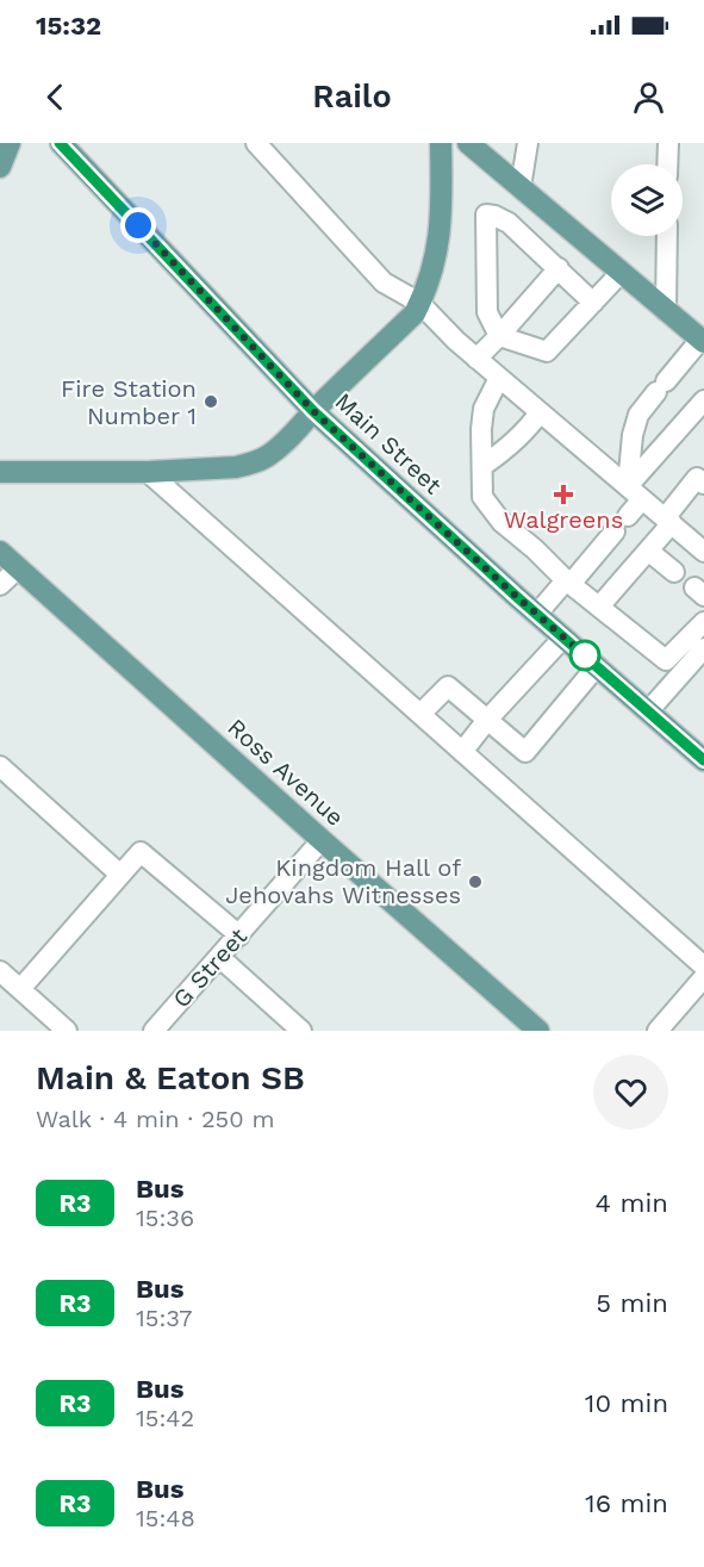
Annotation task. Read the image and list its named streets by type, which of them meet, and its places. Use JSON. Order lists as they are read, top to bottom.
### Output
{
  "streets": {
    "main road": ["Main Street", "Ross Avenue"],
    "street": ["G Street"]
  },
  "crossings": [
    ["Ross Avenue", "G Street"]
  ],
  "places": {
    "other": ["Fire Station Number 1", "Kingdom Hall of Jehovahs Witnesses"],
    "health": ["Walgreens"]
  },
  "lines": ["bus line R3"],
  "page": {
    "status": "15:32",
    "header": "Railo",
    "heading": ["Main & Eaton SB", "Walk · 4 min · 250 m"],
    "list": [
      {
        "mark": "R3",
        "name": "Bus",
        "note": "15:36",
        "value": "4 min"
      },
      {
        "mark": "R3",
        "name": "Bus",
        "note": "15:37",
        "value": "5 min"
      },
      {
        "mark": "R3",
        "name": "Bus",
        "note": "15:42",
        "value": "10 min"
      },
      {
        "mark": "R3",
        "name": "Bus",
        "note": "15:48",
        "value": "16 min"
      }
    ]
  }
}
